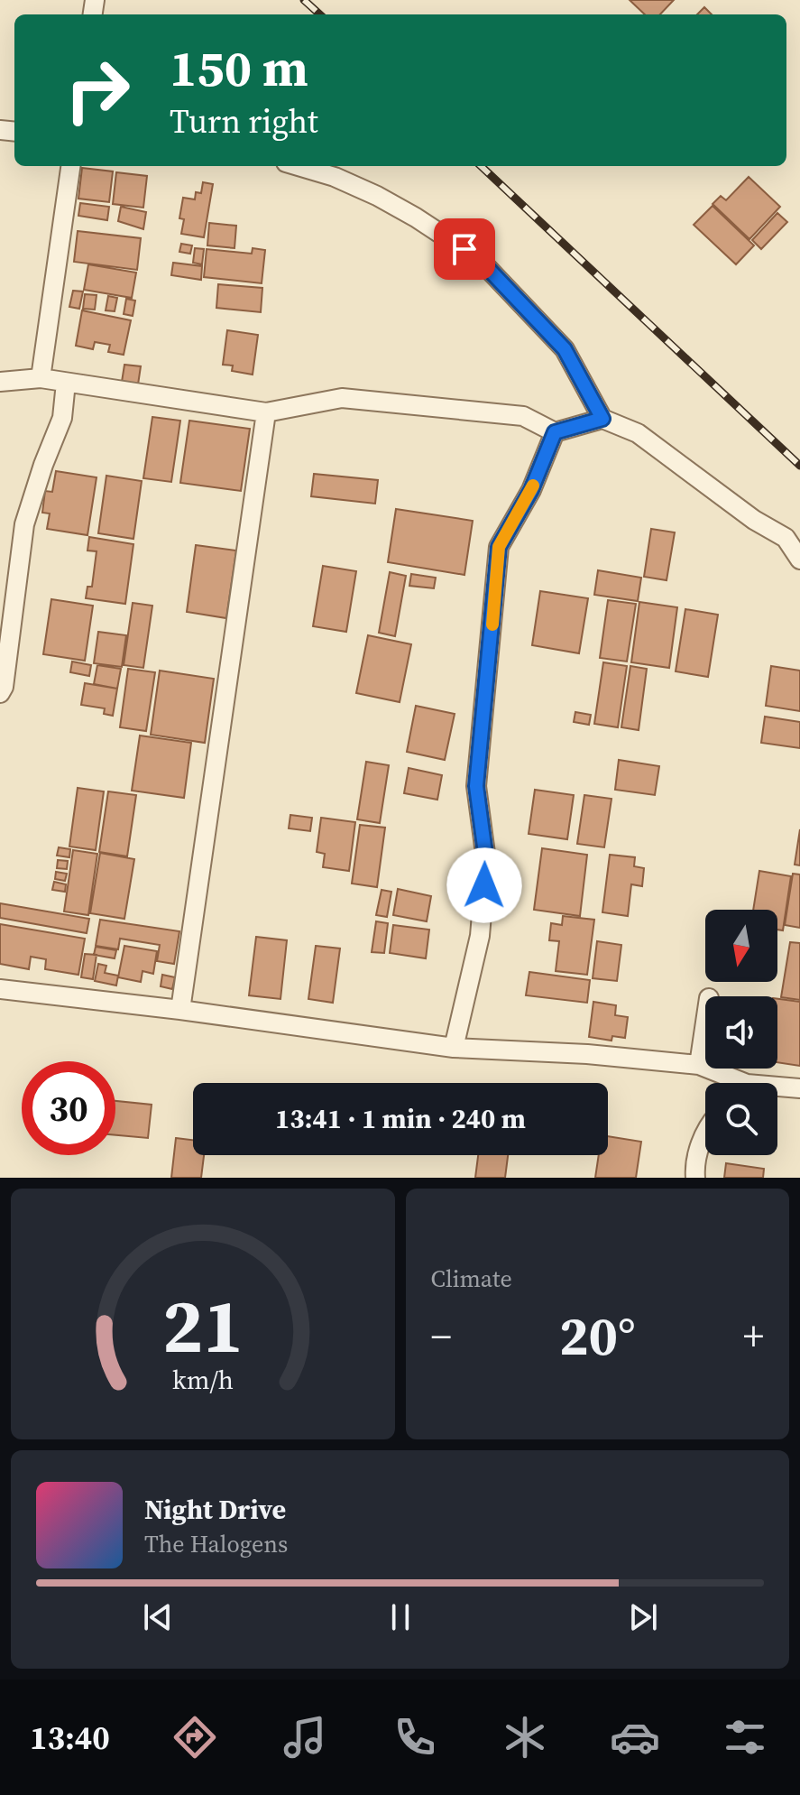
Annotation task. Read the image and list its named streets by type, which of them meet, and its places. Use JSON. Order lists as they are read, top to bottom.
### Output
{
  "north": "bottom",
  "page": {
    "turn": ["150 m", "Turn right"],
    "limit": "30",
    "trip": "13:41 · 1 min · 240 m",
    "tile": "Climate",
    "heat": ["−", "20°", "+"],
    "song": ["Night Drive", "The Halogens"],
    "tabs": "13:40",
    "gauge": ["21", "km/h"]
  }
}
